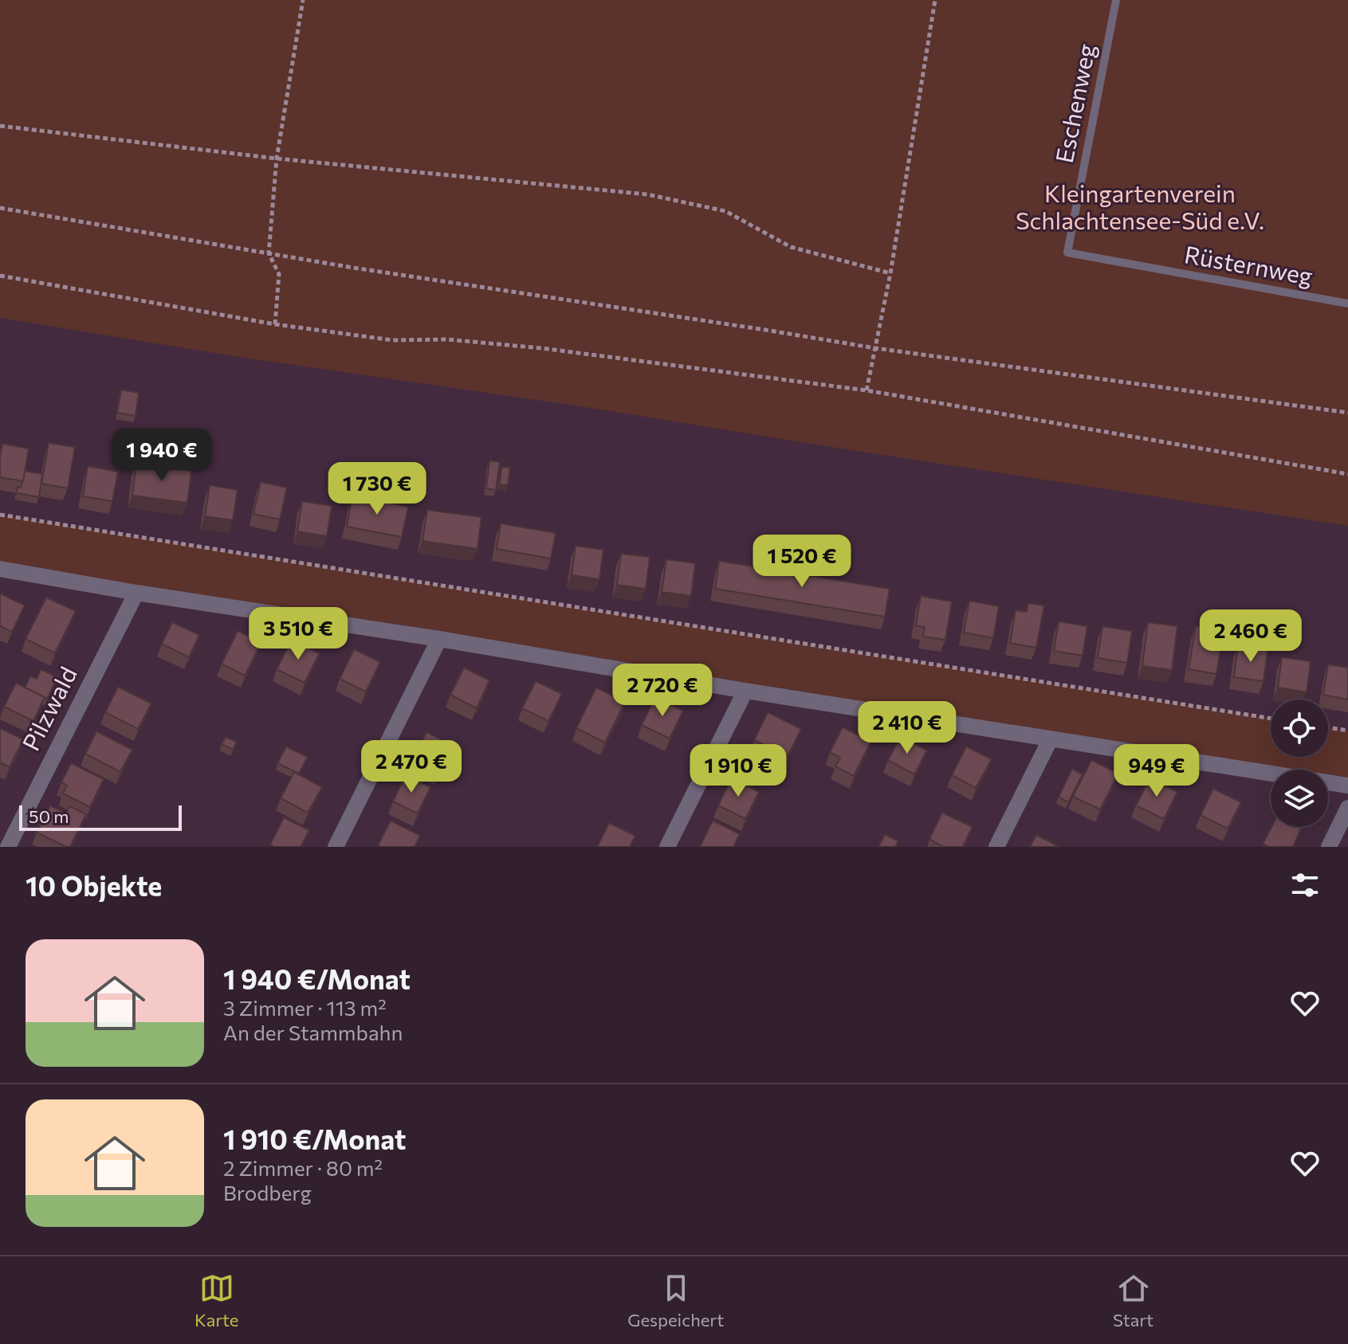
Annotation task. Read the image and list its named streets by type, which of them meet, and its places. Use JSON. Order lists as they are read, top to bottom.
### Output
{
  "streets": {
    "street": ["Pilzwald"],
    "lane": ["Eschenweg", "Rüsternweg"]
  },
  "crossings": [
    ["Eschenweg", "Rüsternweg"]
  ],
  "parks": ["Kleingartenverein Schlachtensee-Süd e.V."],
  "scale_bar": "50 m",
  "page": {
    "price": [
      "1 940 €",
      "1 730 €",
      "1 520 €",
      "3 510 €",
      "2 460 €",
      "2 720 €",
      "2 410 €",
      "2 470 €",
      "1 910 €",
      "949 €"
    ],
    "scale": "50 m",
    "heading": "10 Objekte",
    "list": [
      {
        "name": "1 940 €/Monat",
        "note": "3 Zimmer · 113 m² · An der Stammbahn"
      },
      {
        "name": "1 910 €/Monat",
        "note": "2 Zimmer · 80 m² · Brodberg"
      }
    ],
    "tabs": ["Karte", "Gespeichert", "Start"]
  }
}
